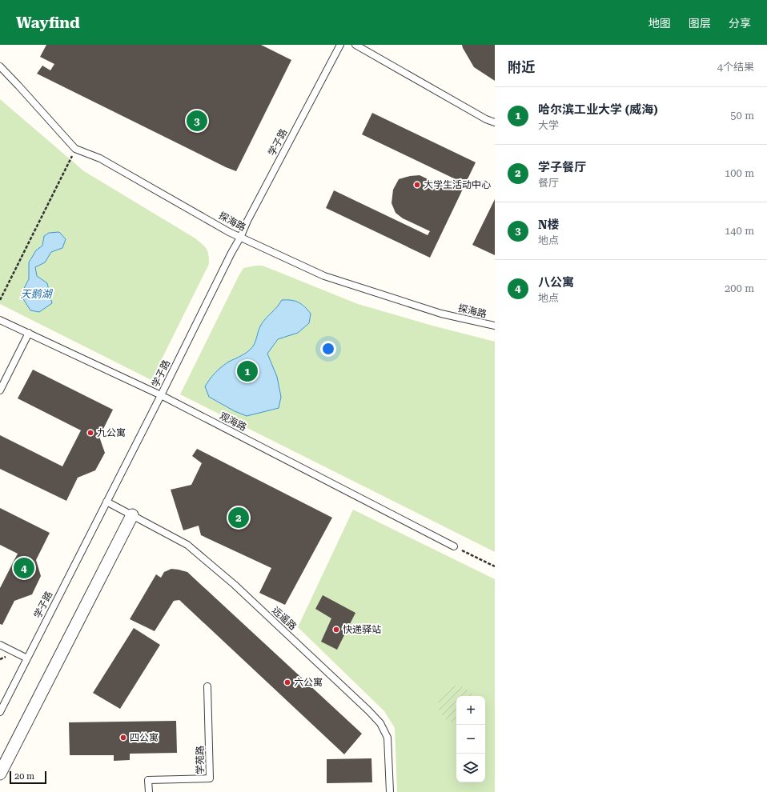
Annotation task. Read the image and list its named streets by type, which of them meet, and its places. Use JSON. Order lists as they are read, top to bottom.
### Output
{
  "streets": {
    "lane": [
      "学子路",
      "探海路",
      "观海路",
      "远遥路",
      "学苑路"
    ]
  },
  "crossings": [
    ["学子路", "探海路"],
    ["学子路", "观海路"],
    ["学子路", "远遥路"]
  ],
  "water": ["天鹅湖"],
  "places": [
    "大学生活动中心",
    "九公寓",
    "快递驿站",
    "六公寓",
    "四公寓"
  ],
  "scale_bar": "20 m",
  "page": {
    "header": "Wayfind",
    "nav": ["地图", "图层", "分享"],
    "heading": ["附近", "4个结果"],
    "list": [
      {
        "mark": "1",
        "name": "哈尔滨工业大学 (威海)",
        "note": "大学",
        "value": "50 m"
      },
      {
        "mark": "2",
        "name": "学子餐厅",
        "note": "餐厅",
        "value": "100 m"
      },
      {
        "mark": "3",
        "name": "N楼",
        "note": "地点",
        "value": "140 m"
      },
      {
        "mark": "4",
        "name": "八公寓",
        "note": "地点",
        "value": "200 m"
      }
    ],
    "pins": [
      "3",
      "1",
      "2",
      "4"
    ],
    "map_buttons": ["+", "−"],
    "scale": "20 m"
  }
}
